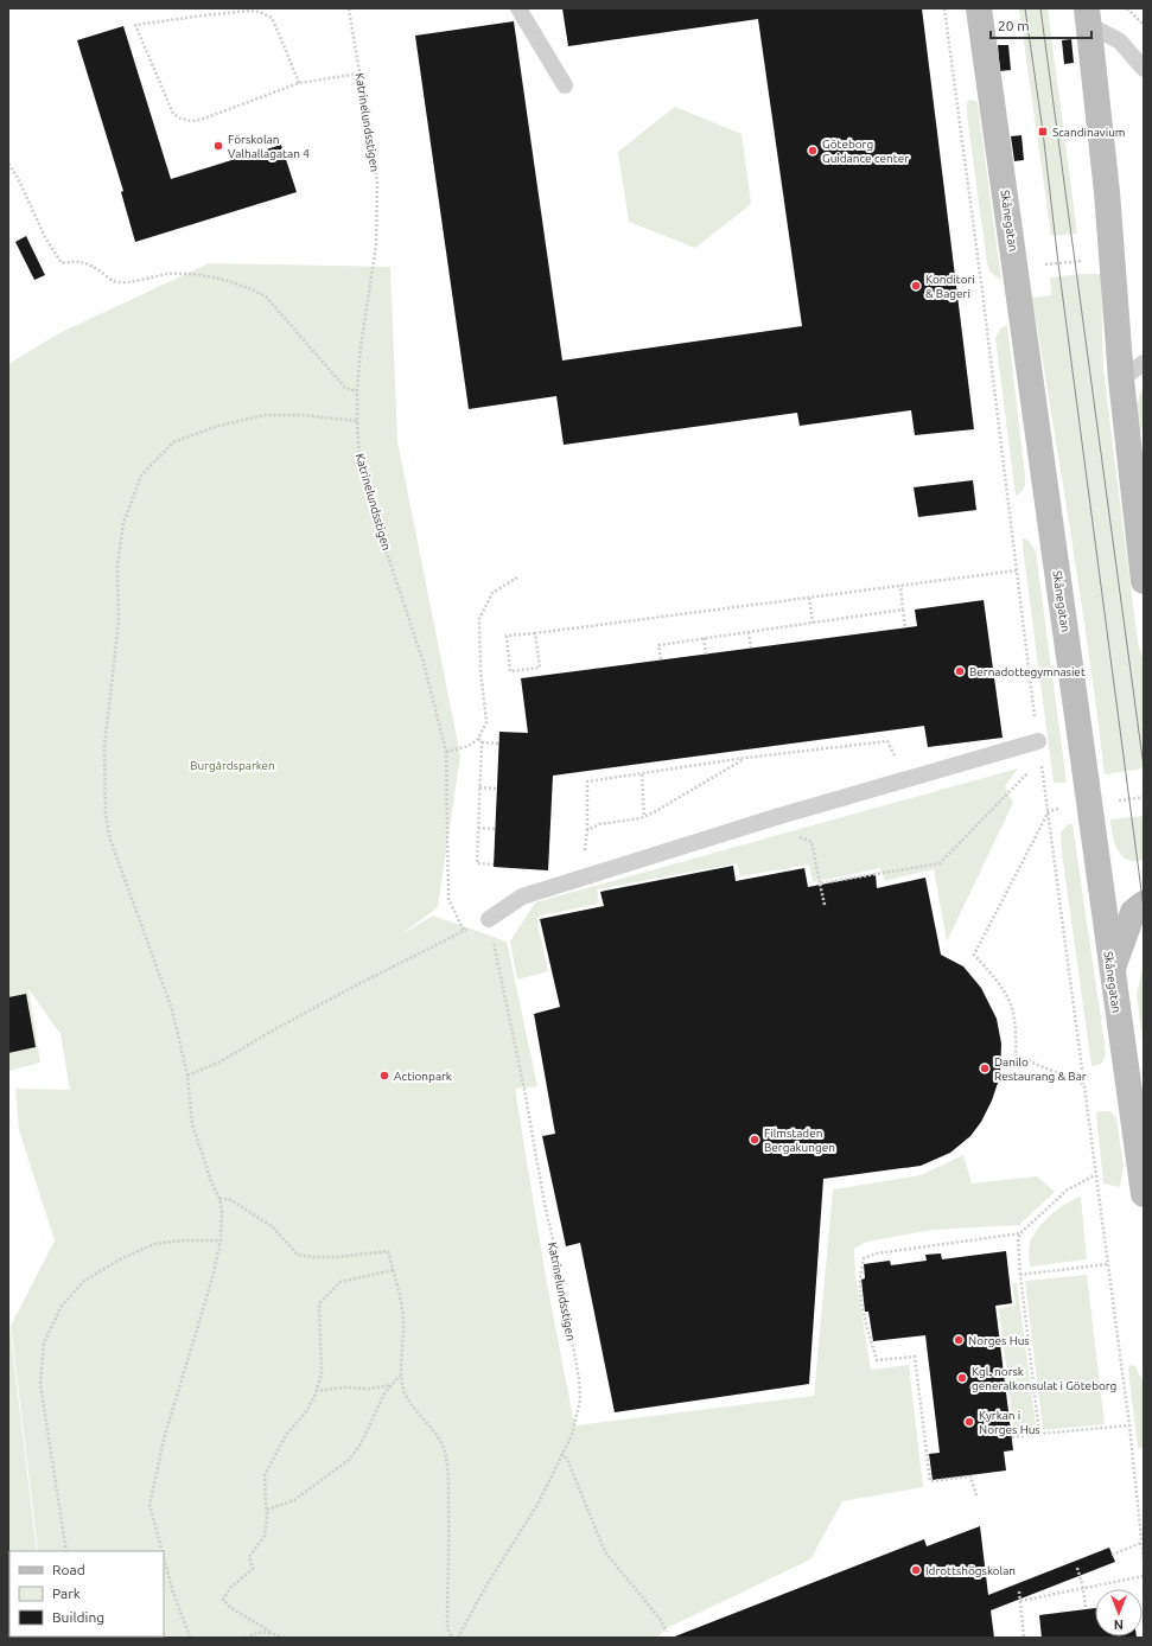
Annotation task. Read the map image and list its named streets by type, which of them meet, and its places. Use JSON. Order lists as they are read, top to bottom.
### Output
{
  "streets": {
    "main road": ["Skånegatan"],
    "path": ["Katrinelundsstigen"]
  },
  "parks": ["Burgårdsparken"],
  "places": {
    "transit": ["Scandinavium"],
    "other": [
      "Förskolan Valhallagatan 4",
      "Göteborg Guidance center",
      "Konditori & Bageri",
      "Bernadottegymnasiet",
      "Danilo Restaurang & Bar",
      "Actionpark",
      "Filmstaden Bergakungen",
      "Norges Hus",
      "Kgl. norsk generalkonsulat i Göteborg",
      "Kyrkan i Norges Hus",
      "Idrottshögskolan"
    ]
  },
  "legend": ["Road", "Park", "Building"],
  "scale_bar": "20 m",
  "north": "bottom"
}
